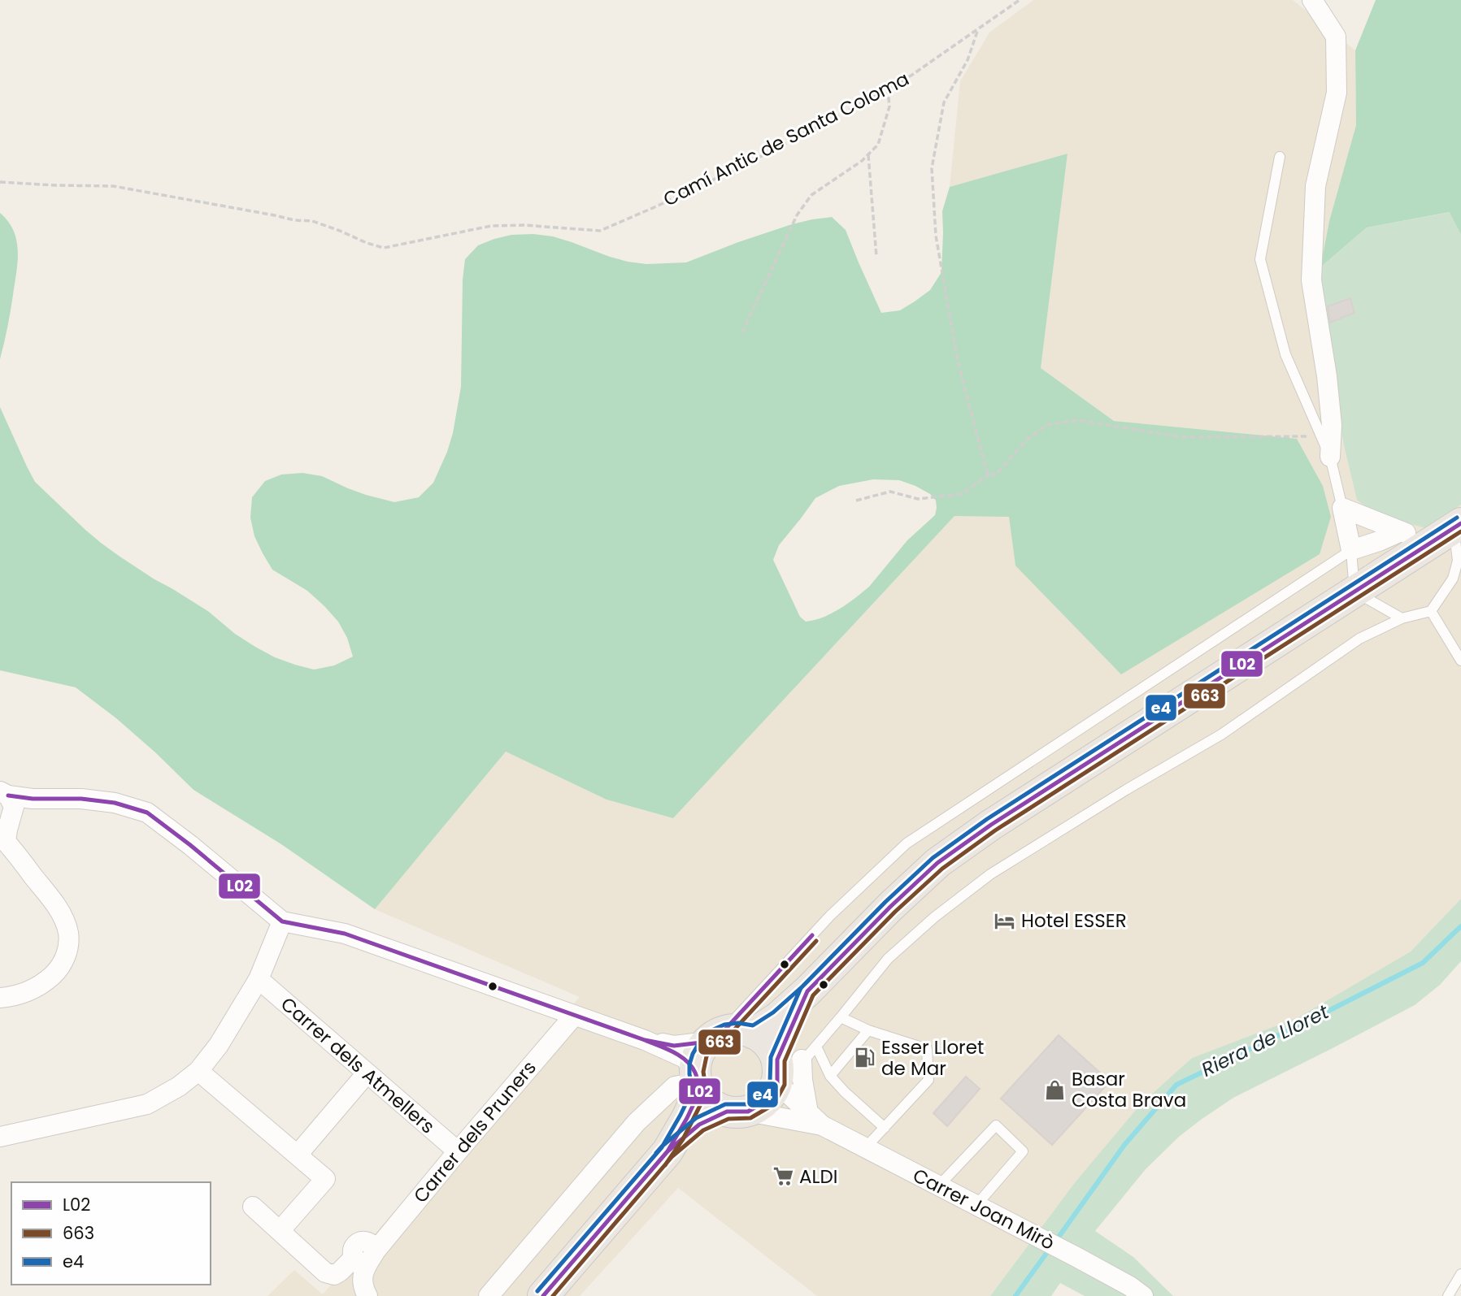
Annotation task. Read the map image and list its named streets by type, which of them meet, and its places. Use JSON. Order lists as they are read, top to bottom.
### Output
{
  "streets": {
    "street": ["Carrer dels Atmellers", "Carrer dels Pruners", "Carrer Joan Mirò"],
    "path": ["Camí Antic de Santa Coloma"]
  },
  "crossings": [
    ["Carrer dels Atmellers", "Carrer dels Pruners"]
  ],
  "water": ["Riera de Lloret"],
  "places": {
    "hotel": ["Hotel ESSER"],
    "fuel station": ["Esser Lloret de Mar"],
    "shop": ["Basar Costa Brava"],
    "supermarket": ["ALDI"]
  },
  "lines": ["transit line e4", "transit line L02", "transit line 663"],
  "legend": ["L02", "663", "e4"]
}
